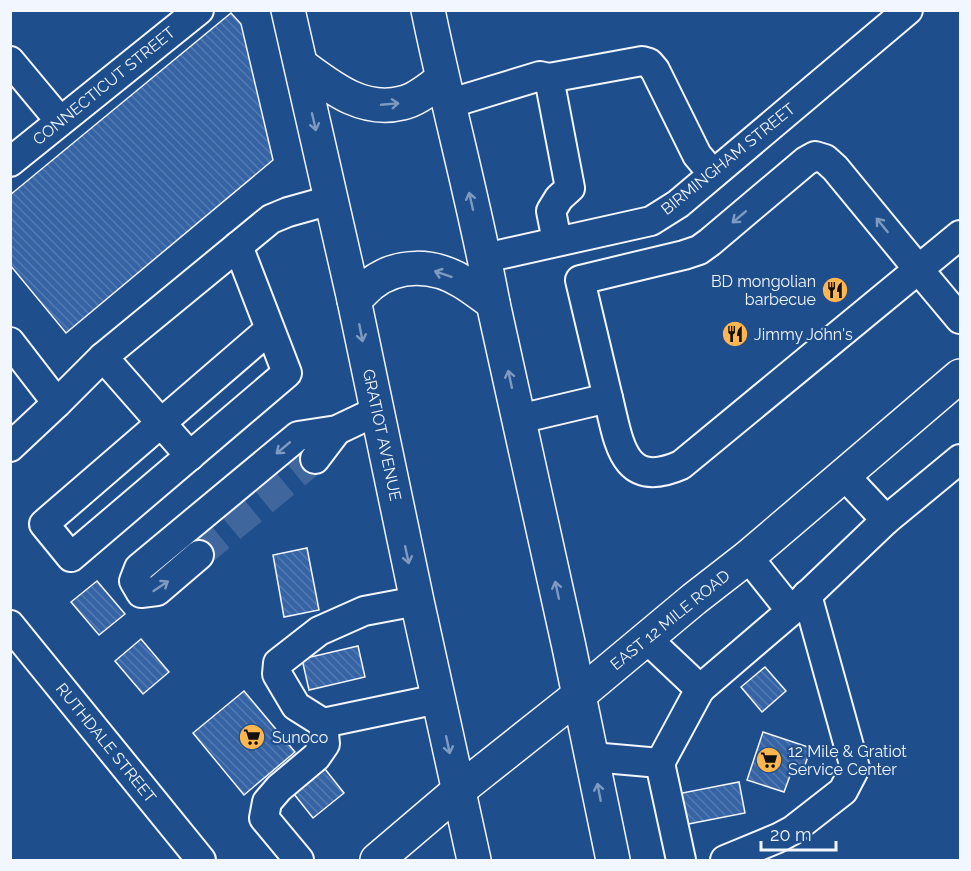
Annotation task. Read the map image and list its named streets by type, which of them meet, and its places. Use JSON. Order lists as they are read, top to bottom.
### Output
{
  "streets": {
    "main road": ["GRATIOT AVENUE", "EAST 12 MILE ROAD"],
    "street": ["CONNECTICUT STREET", "BIRMINGHAM STREET", "RUTHDALE STREET"]
  },
  "crossings": [
    ["GRATIOT AVENUE", "EAST 12 MILE ROAD"]
  ],
  "places": {
    "restaurant": ["BD mongolian barbecue", "Jimmy John's"],
    "supermarket": ["Sunoco", "12 Mile & Gratiot Service Center"]
  },
  "scale_bar": "20 m"
}
